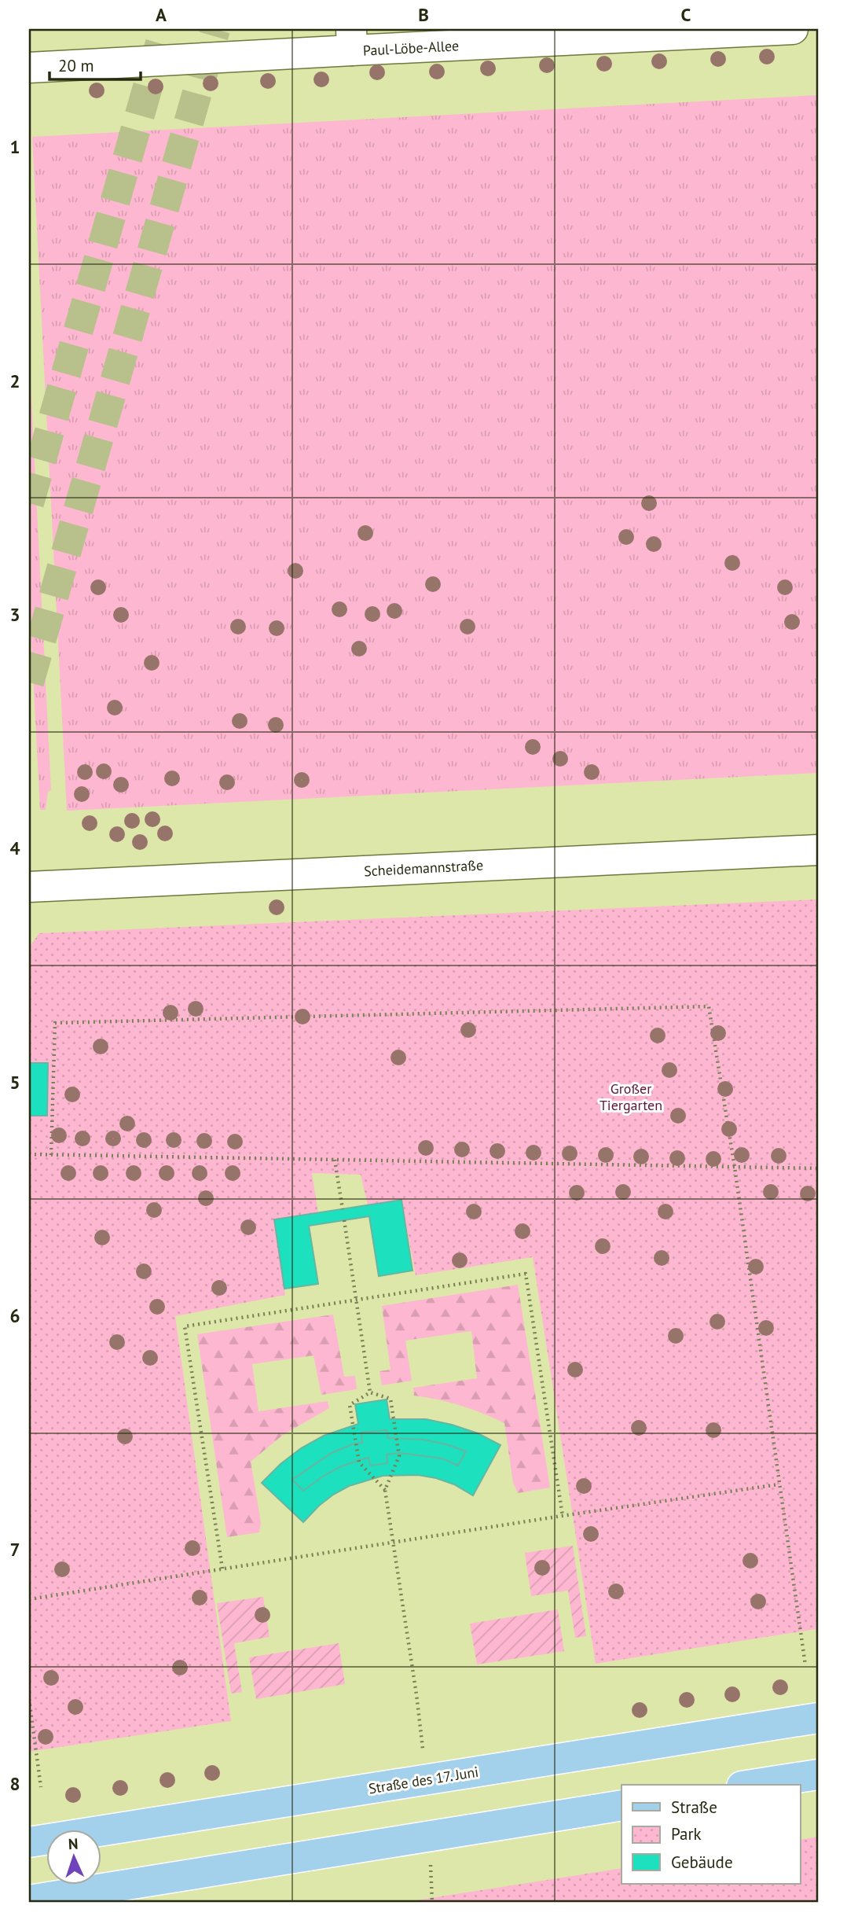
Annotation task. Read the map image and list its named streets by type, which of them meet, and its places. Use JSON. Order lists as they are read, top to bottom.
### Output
{
  "streets": {
    "main road": ["Straße des 17. Juni"],
    "street": ["Paul-Löbe-Allee", "Scheidemannstraße"]
  },
  "parks": ["Großer Tiergarten"],
  "legend": ["Straße", "Park", "Gebäude"],
  "scale_bar": "20 m",
  "north": "top",
  "grid": {
    "columns": ["A", "B", "C"],
    "rows": [
      "1",
      "2",
      "3",
      "4",
      "5",
      "6",
      "7",
      "8"
    ]
  }
}
